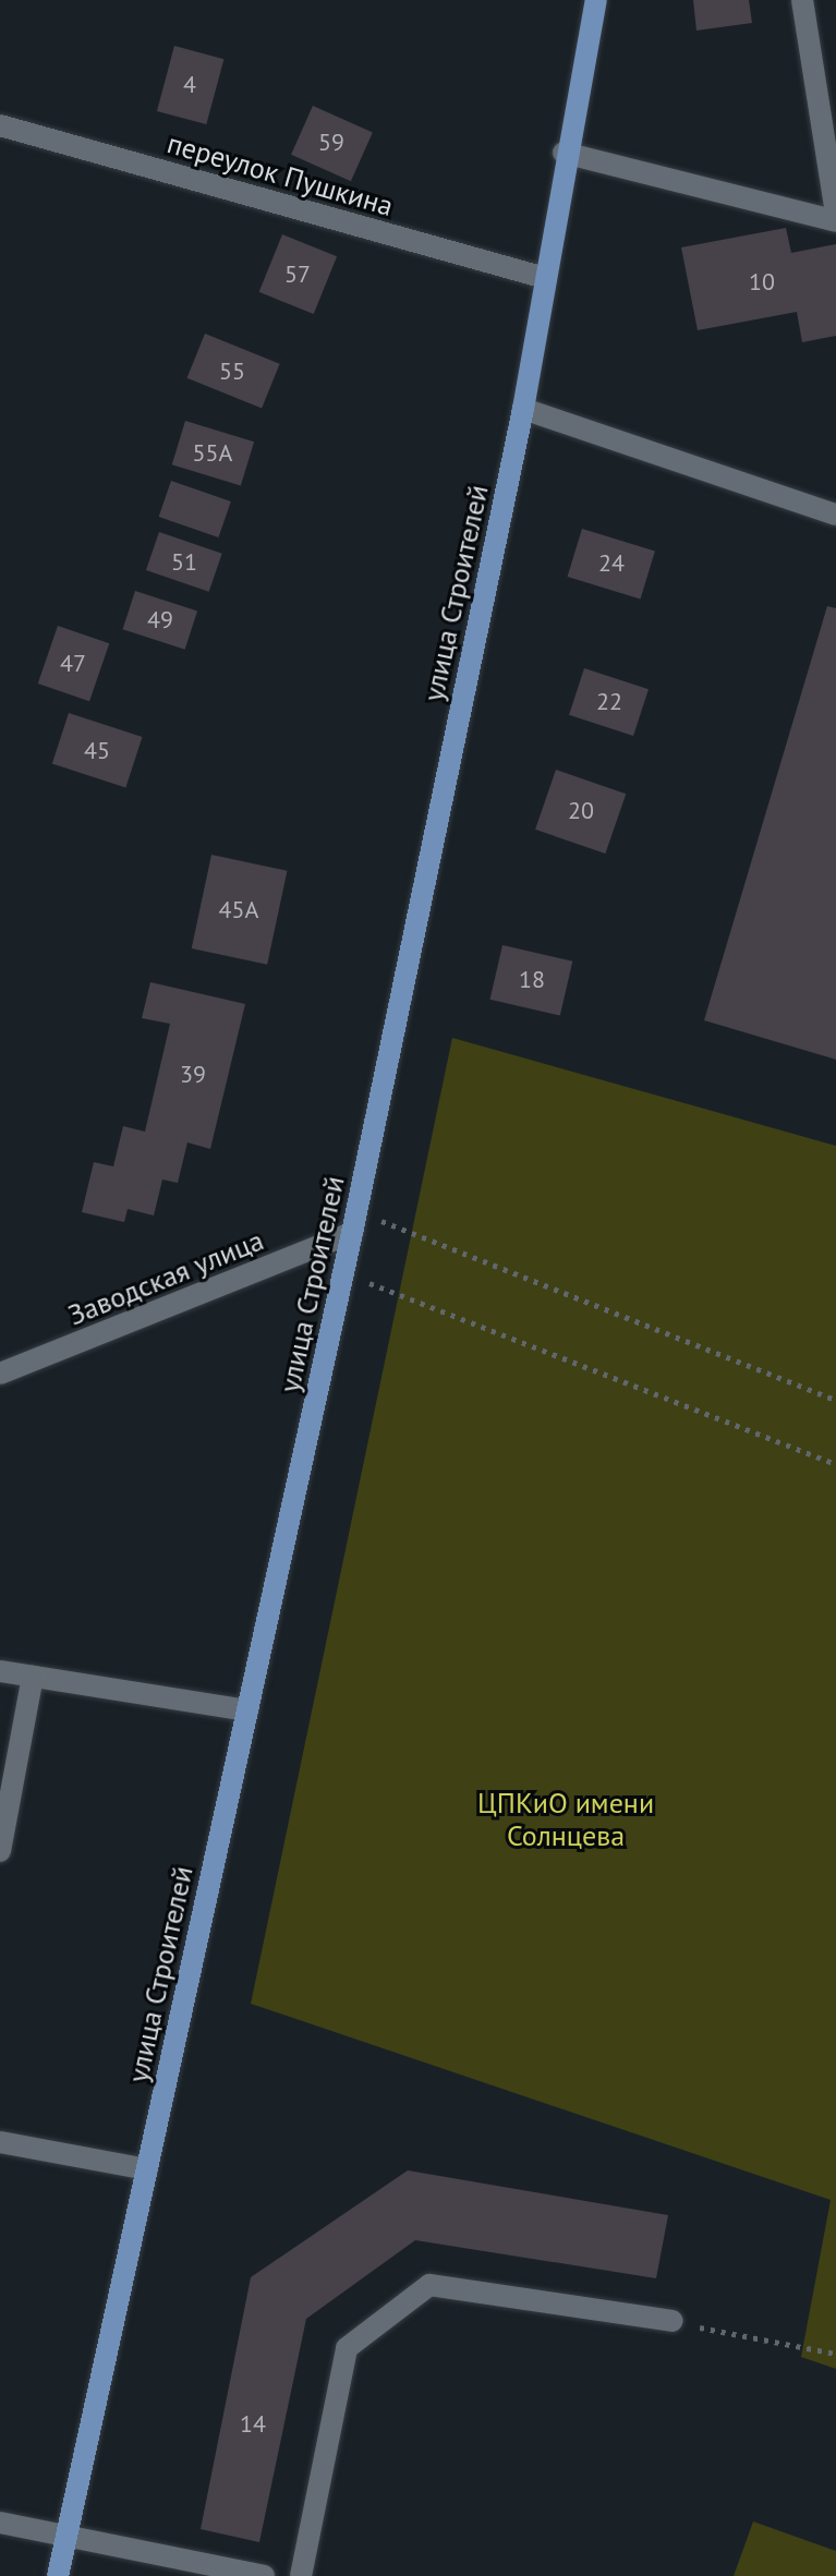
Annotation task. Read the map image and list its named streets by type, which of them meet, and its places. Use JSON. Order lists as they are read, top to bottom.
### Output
{
  "streets": {
    "main road": ["улица Строителей"],
    "street": ["переулок Пушкина", "Заводская улица"]
  },
  "crossings": [
    ["переулок Пушкина", "улица Строителей"],
    ["улица Строителей", "Заводская улица"]
  ],
  "parks": ["ЦПКиО имени Солнцева"],
  "house_numbers": [
    "4",
    "59",
    "57",
    "10",
    "55",
    "55А",
    "51",
    "24",
    "49",
    "47",
    "22",
    "45",
    "20",
    "45А",
    "18",
    "39",
    "14"
  ]
}
